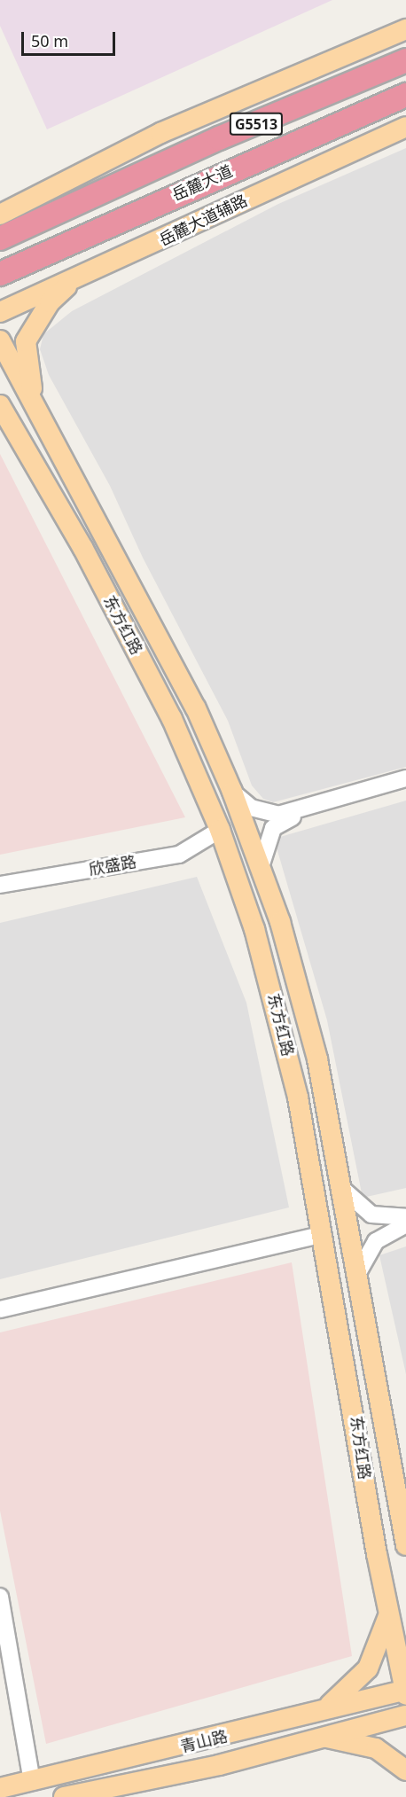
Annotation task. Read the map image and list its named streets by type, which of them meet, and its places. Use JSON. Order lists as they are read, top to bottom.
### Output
{
  "streets": {
    "highway": ["G5513", "岳麓大道"],
    "main road": ["岳麓大道辅路", "东方红路", "青山路"],
    "street": ["欣盛路"]
  },
  "crossings": [
    ["东方红路", "欣盛路"],
    ["东方红路", "青山路"]
  ],
  "scale_bar": "50 m"
}
